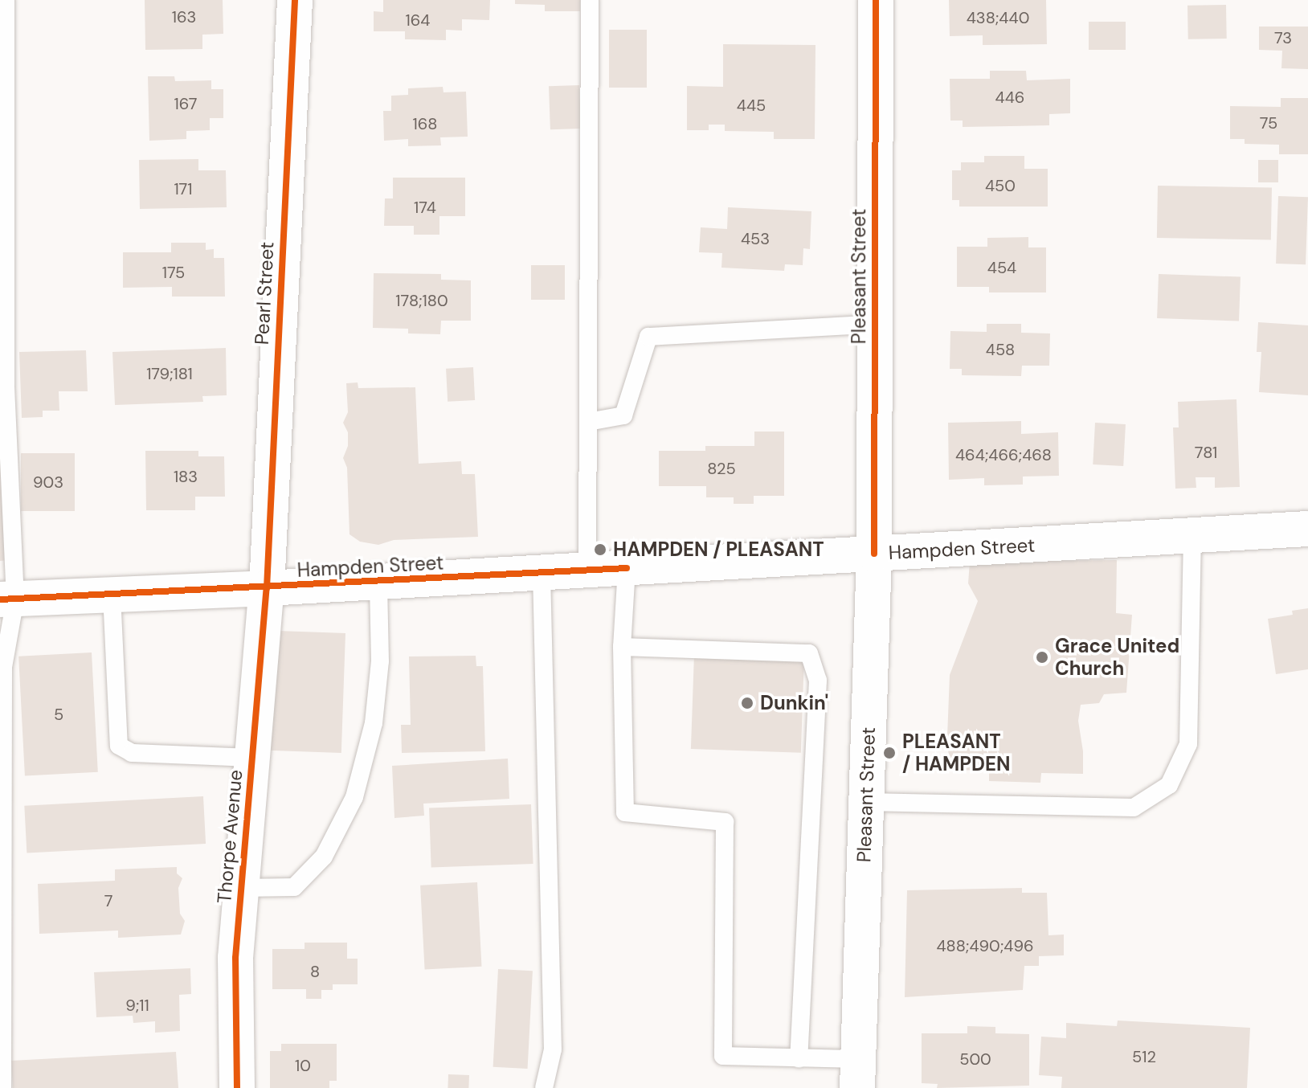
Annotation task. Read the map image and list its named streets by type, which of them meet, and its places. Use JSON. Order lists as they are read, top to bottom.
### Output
{
  "streets": {
    "main road": [
      "Pleasant Street",
      "Pearl Street",
      "Hampden Street",
      "Thorpe Avenue"
    ]
  },
  "crossings": [
    ["Pleasant Street", "Hampden Street"],
    ["Pearl Street", "Hampden Street"],
    ["Pearl Street", "Thorpe Avenue"],
    ["Hampden Street", "Thorpe Avenue"]
  ],
  "places": [
    "HAMPDEN / PLEASANT",
    "Grace United Church",
    "Dunkin'",
    "PLEASANT / HAMPDEN"
  ],
  "house_numbers": [
    "163",
    "438;440",
    "164",
    "73",
    "446",
    "167",
    "445",
    "75",
    "168",
    "450",
    "171",
    "174",
    "453",
    "454",
    "175",
    "178;180",
    "458",
    "179;181",
    "781",
    "464;466;468",
    "825",
    "183",
    "903",
    "5",
    "7",
    "488;490;496",
    "8",
    "9;11",
    "512",
    "500",
    "10"
  ]
}
